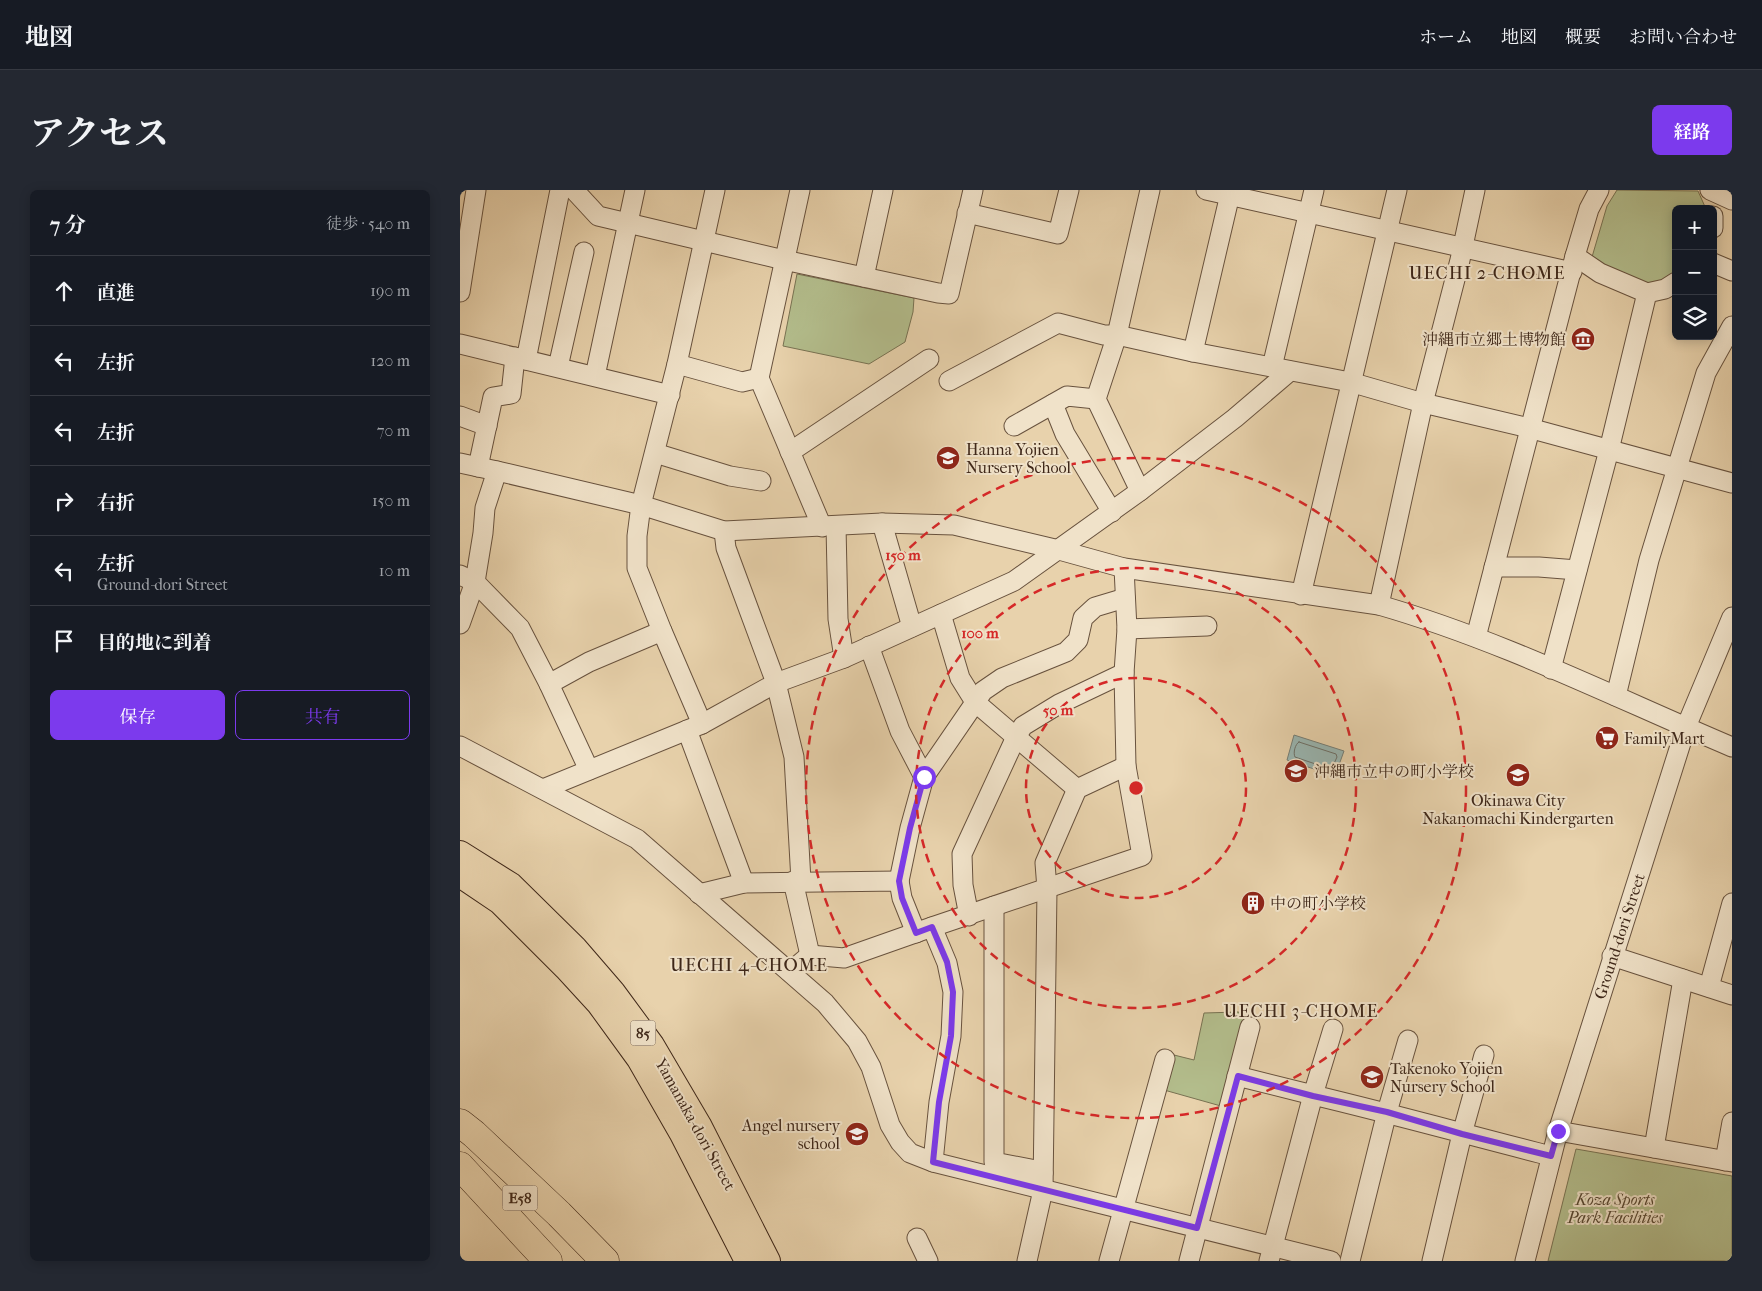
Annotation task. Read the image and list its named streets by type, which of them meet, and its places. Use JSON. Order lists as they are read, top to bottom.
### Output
{
  "streets": {
    "highway": ["E58"],
    "main road": ["85", "Yamanaka-dori Street"],
    "street": ["Ground-dori Street"]
  },
  "districts": ["UECHI 2-CHOME", "UECHI 4-CHOME", "UECHI 3-CHOME"],
  "parks": ["Koza Sports Park Facilities"],
  "places": {
    "museum": ["沖縄市立郷土博物館"],
    "school or university": [
      "Hanna Yojien Nursery School",
      "沖縄市立中の町小学校",
      "Okinawa City Nakanomachi Kindergarten",
      "Takenoko Yojien Nursery School",
      "Angel nursery school"
    ],
    "supermarket": ["FamilyMart"],
    "building": ["中の町小学校"]
  },
  "page": {
    "header": "地図",
    "nav": [
      "ホーム",
      "地図",
      "概要",
      "お問い合わせ"
    ],
    "title": "アクセス",
    "buttons": [
      "経路",
      ["保存", "共有"]
    ],
    "heading": ["7 分", "徒歩 · 540 m"],
    "map_buttons": ["+", "−"],
    "list": [
      ["直進", "190 m"],
      ["左折", "120 m"],
      ["左折", "70 m"],
      ["右折", "150 m"],
      ["左折", "Ground-dori Street", "10 m"],
      "目的地に到着"
    ]
  },
  "rings": ["150 m", "100 m", "50 m"]
}
